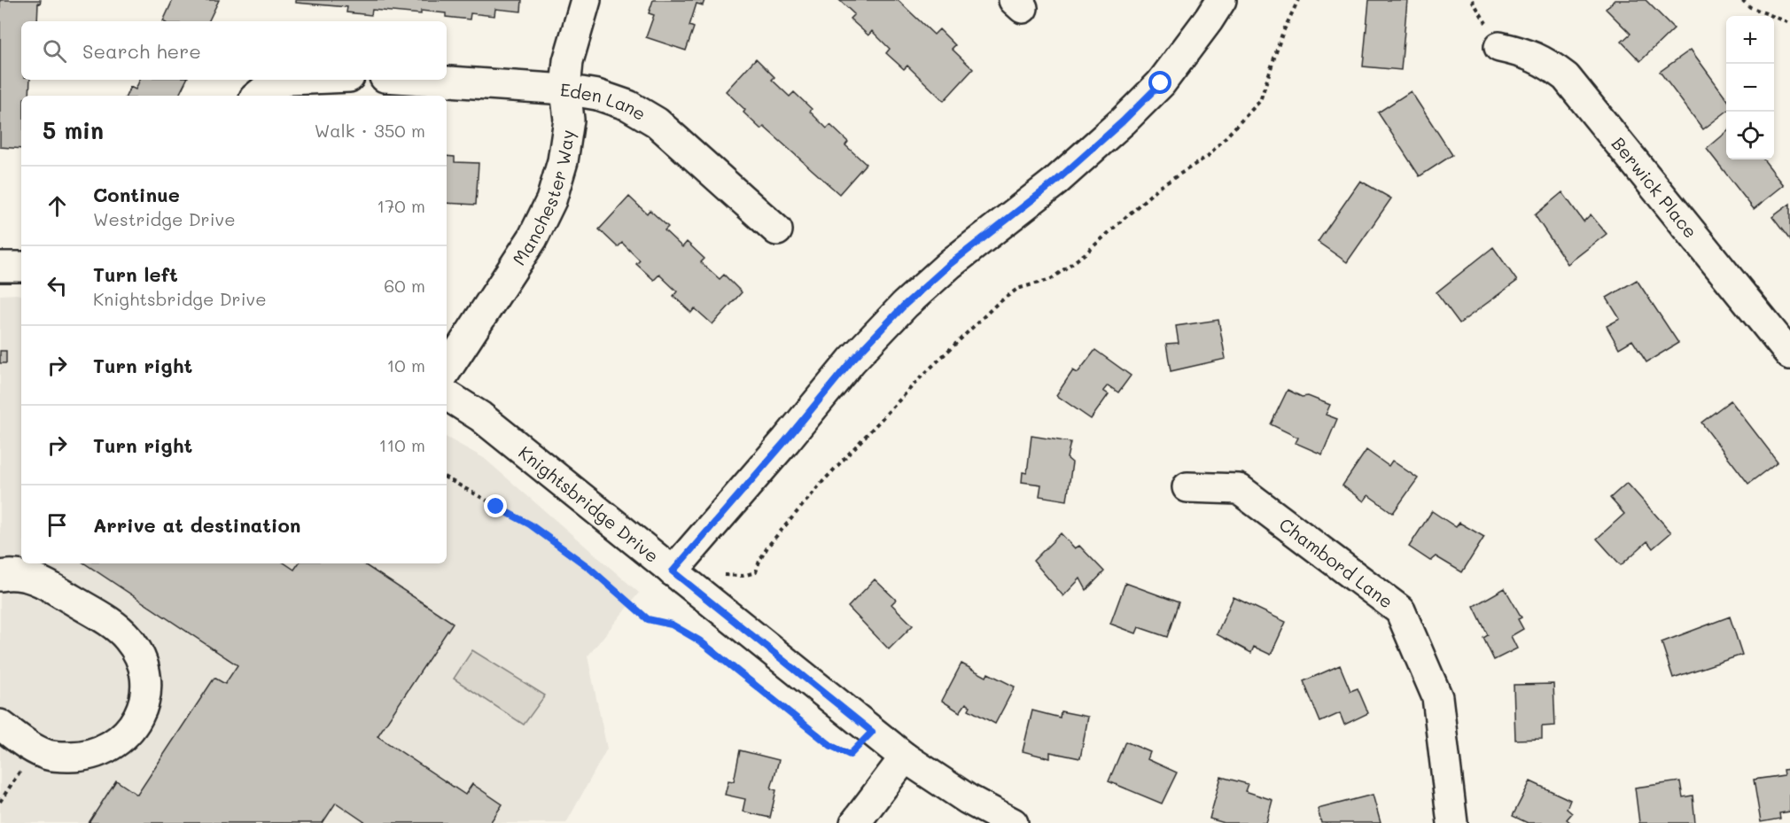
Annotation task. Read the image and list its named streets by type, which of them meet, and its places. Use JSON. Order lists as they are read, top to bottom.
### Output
{
  "streets": {
    "street": [
      "Eden Lane",
      "Berwick Place",
      "Manchester Way",
      "Knightsbridge Drive",
      "Chambord Lane"
    ]
  },
  "crossings": [
    ["Eden Lane", "Manchester Way"]
  ],
  "page": {
    "map_buttons": ["+", "−"],
    "search": "Search here",
    "heading": ["5 min", "Walk · 350 m"],
    "list": [
      ["Continue", "Westridge Drive", "170 m"],
      ["Turn left", "Knightsbridge Drive", "60 m"],
      ["Turn right", "10 m"],
      ["Turn right", "110 m"],
      "Arrive at destination"
    ]
  }
}
